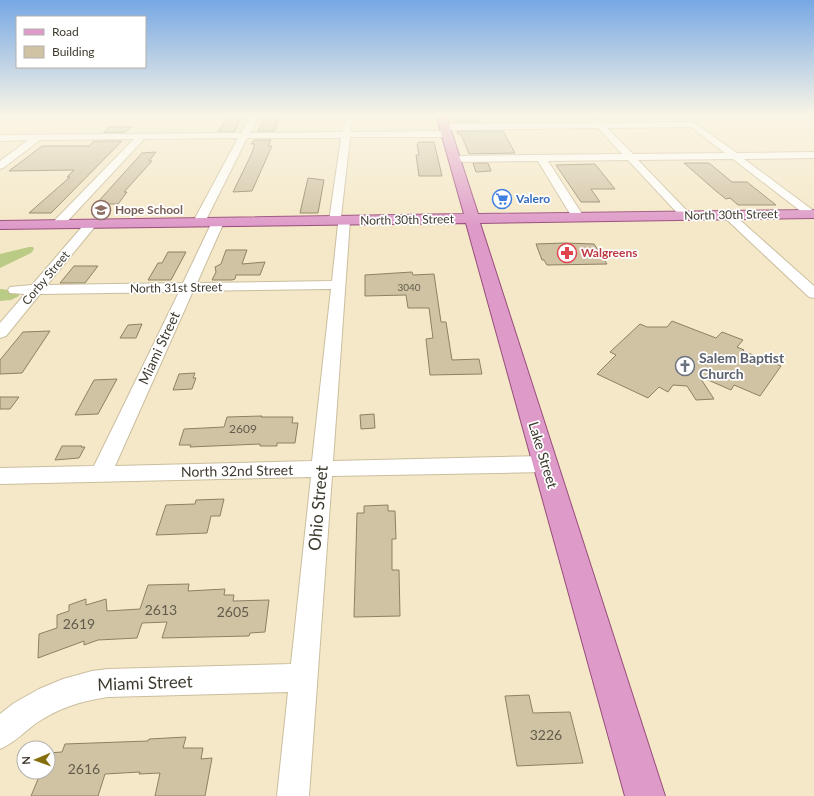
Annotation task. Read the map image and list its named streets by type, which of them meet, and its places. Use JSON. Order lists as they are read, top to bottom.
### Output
{
  "streets": {
    "main road": ["North 30th Street", "Lake Street"],
    "street": [
      "Corby Street",
      "North 31st Street",
      "Miami Street",
      "North 32nd Street",
      "Ohio Street"
    ]
  },
  "crossings": [
    ["North 30th Street", "Corby Street"],
    ["North 30th Street", "Miami Street"],
    ["North 30th Street", "Lake Street"],
    ["North 30th Street", "Ohio Street"],
    ["Corby Street", "North 31st Street"],
    ["North 31st Street", "Miami Street"],
    ["North 31st Street", "Ohio Street"],
    ["Miami Street", "North 32nd Street"],
    ["Miami Street", "Ohio Street"],
    ["Lake Street", "North 32nd Street"],
    ["North 32nd Street", "Ohio Street"]
  ],
  "places": {
    "supermarket": ["Valero"],
    "school or university": ["Hope School"],
    "pharmacy": ["Walgreens"],
    "church": ["Salem Baptist Church"]
  },
  "house_numbers": [
    "3040",
    "2609",
    "2613",
    "2605",
    "2619",
    "3226",
    "2616"
  ],
  "legend": ["Road", "Building"],
  "north": "left"
}
